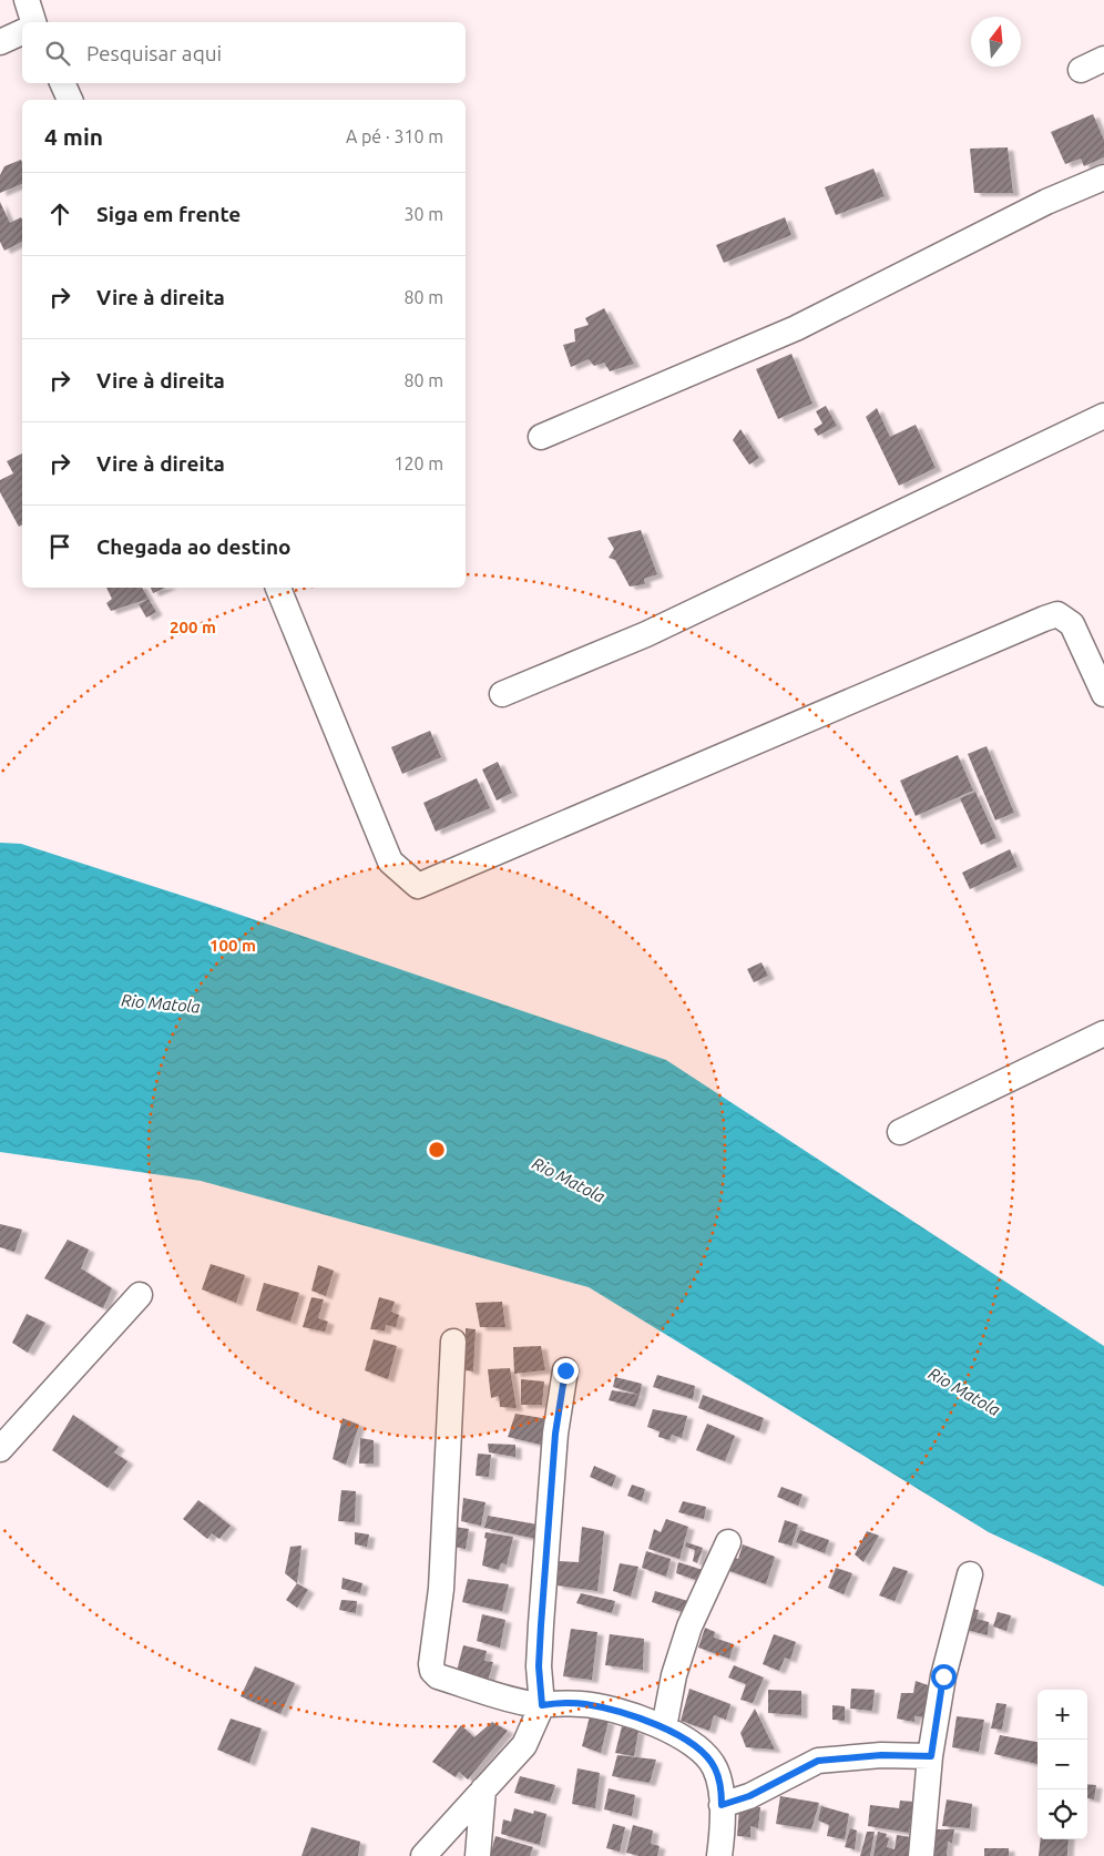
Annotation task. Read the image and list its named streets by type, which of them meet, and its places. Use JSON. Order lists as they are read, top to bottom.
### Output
{
  "water": ["Rio Matola"],
  "north": "top",
  "page": {
    "search": "Pesquisar aqui",
    "heading": ["4 min", "A pé · 310 m"],
    "list": [
      ["Siga em frente", "30 m"],
      ["Vire à direita", "80 m"],
      ["Vire à direita", "80 m"],
      ["Vire à direita", "120 m"],
      "Chegada ao destino"
    ],
    "map_buttons": ["+", "−"]
  },
  "rings": ["200 m", "100 m"]
}
